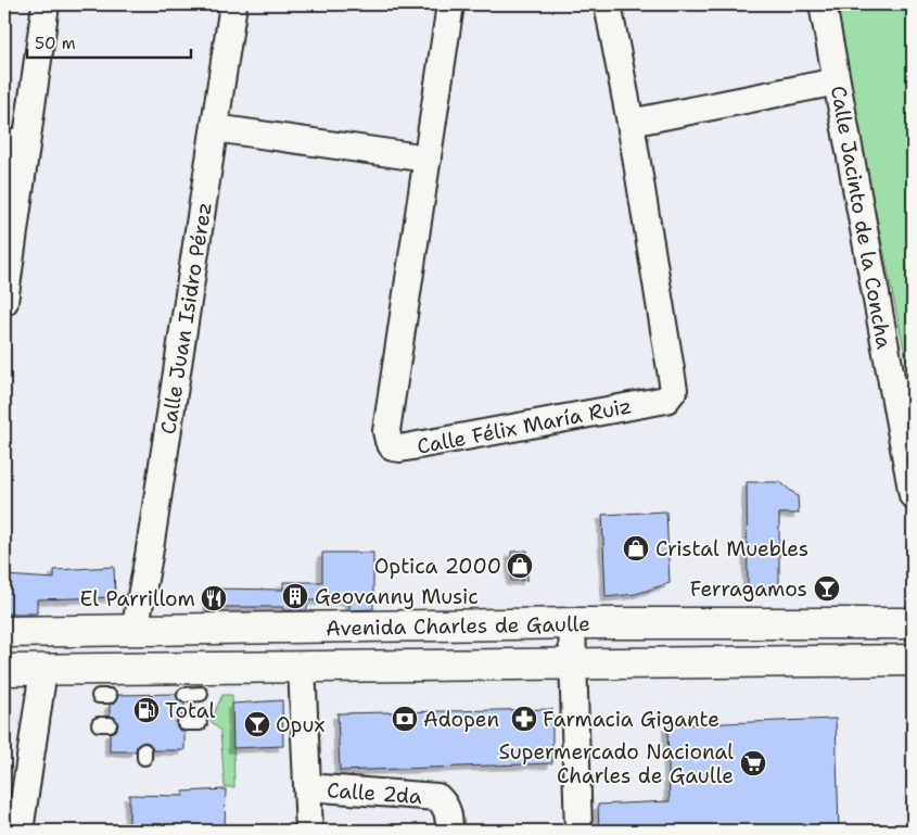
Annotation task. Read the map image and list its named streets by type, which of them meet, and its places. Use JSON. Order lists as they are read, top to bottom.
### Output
{
  "streets": {
    "main road": ["Avenida Charles de Gaulle"],
    "street": [
      "Calle Jacinto de la Concha",
      "Calle Juan Isidro Pérez",
      "Calle Félix María Ruiz",
      "Calle 2da"
    ]
  },
  "crossings": [
    ["Calle Juan Isidro Pérez", "Avenida Charles de Gaulle"]
  ],
  "places": {
    "shop": ["Cristal Muebles", "Optica 2000"],
    "bar": ["Ferragamos", "Opux"],
    "building": ["Geovanny Music"],
    "restaurant": ["El Parrillom"],
    "fuel station": ["Total"],
    "bank": ["Adopen"],
    "pharmacy": ["Farmacia Gigante"],
    "supermarket": ["Supermercado Nacional Charles de Gaulle"]
  },
  "scale_bar": "50 m"
}
